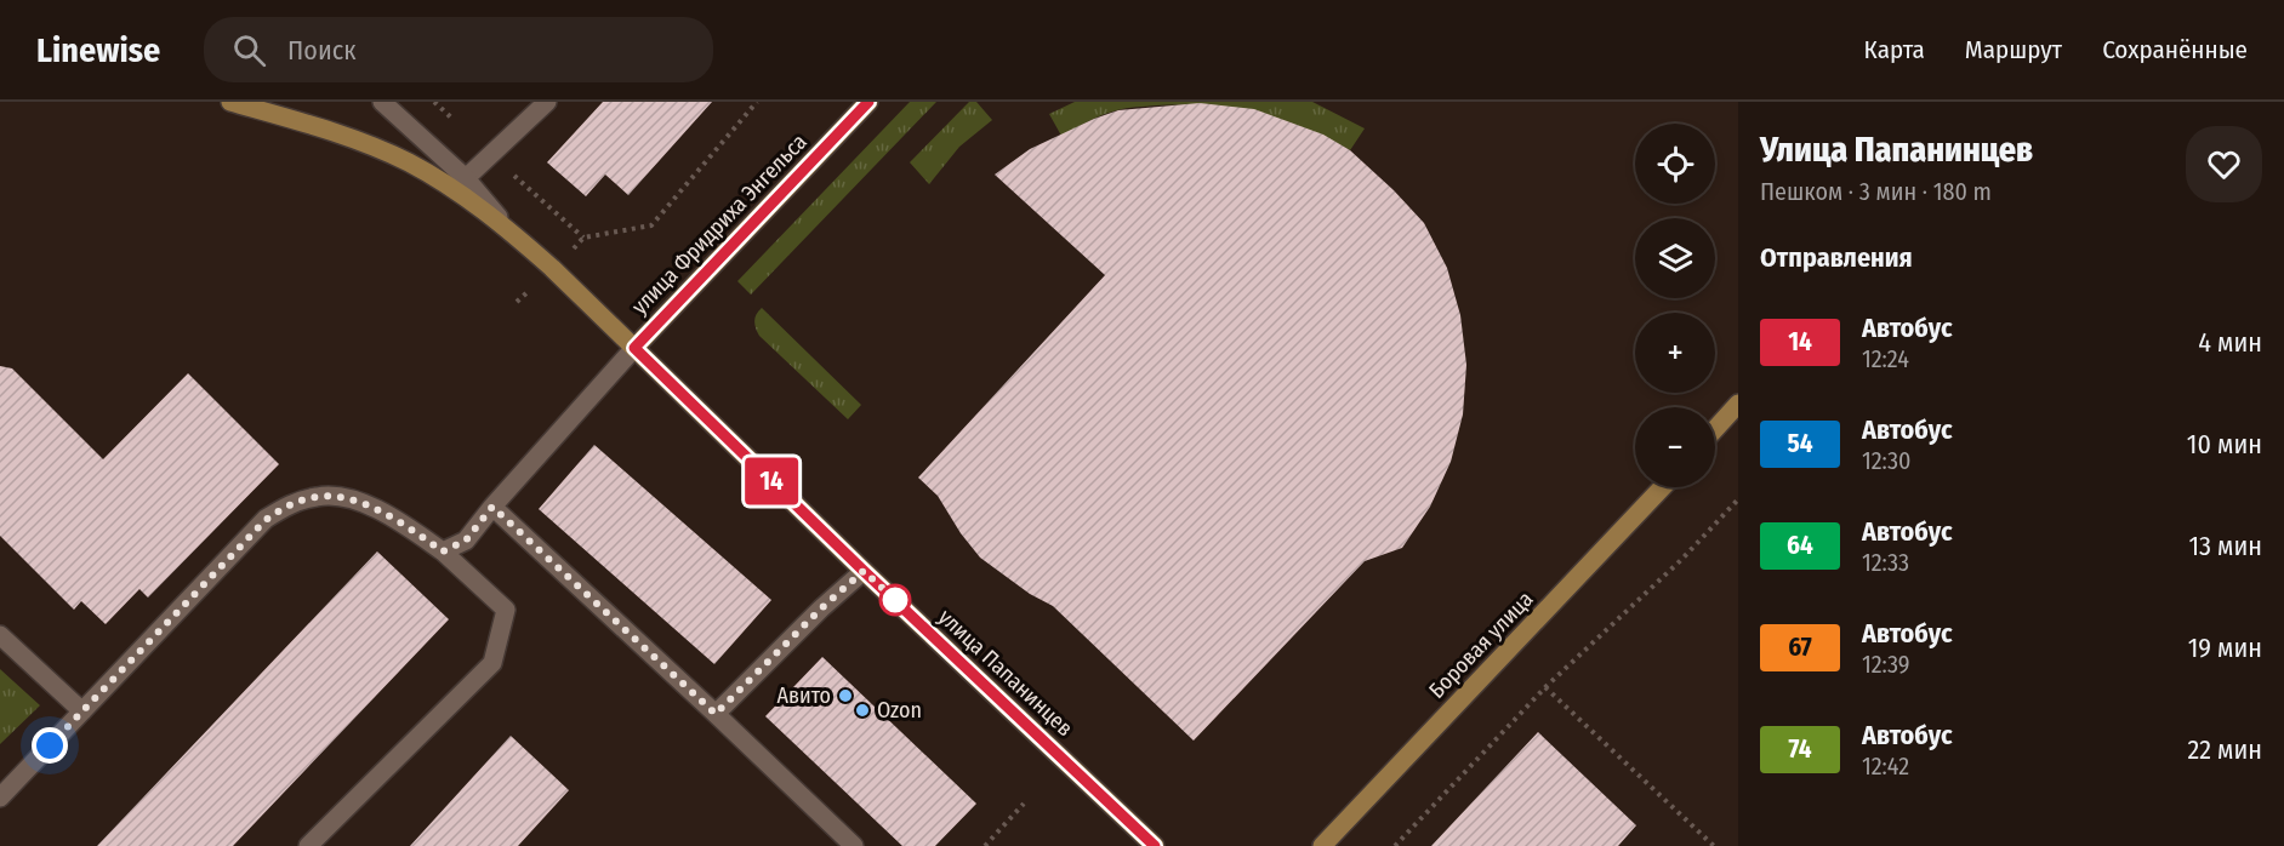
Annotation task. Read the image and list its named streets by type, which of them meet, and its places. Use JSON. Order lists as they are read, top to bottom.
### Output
{
  "streets": {
    "street": ["улица Фридриха Энгельса", "Боровая улица", "улица Папанинцев"]
  },
  "crossings": [
    ["улица Фридриха Энгельса", "улица Папанинцев"]
  ],
  "places": ["Авито", "Ozon"],
  "lines": ["bus line 14"],
  "page": {
    "header": "Linewise",
    "search": "Поиск",
    "nav": ["Карта", "Маршрут", "Сохранённые"],
    "on_map": "14",
    "heading": [
      ["Улица Папанинцев", "Пешком · 3 мин · 180 m"],
      "Отправления"
    ],
    "map_buttons": ["+", "−"],
    "list": [
      {
        "mark": "14",
        "name": "Автобус",
        "note": "12:24",
        "value": "4 мин"
      },
      {
        "mark": "54",
        "name": "Автобус",
        "note": "12:30",
        "value": "10 мин"
      },
      {
        "mark": "64",
        "name": "Автобус",
        "note": "12:33",
        "value": "13 мин"
      },
      {
        "mark": "67",
        "name": "Автобус",
        "note": "12:39",
        "value": "19 мин"
      },
      {
        "mark": "74",
        "name": "Автобус",
        "note": "12:42",
        "value": "22 мин"
      }
    ]
  }
}
